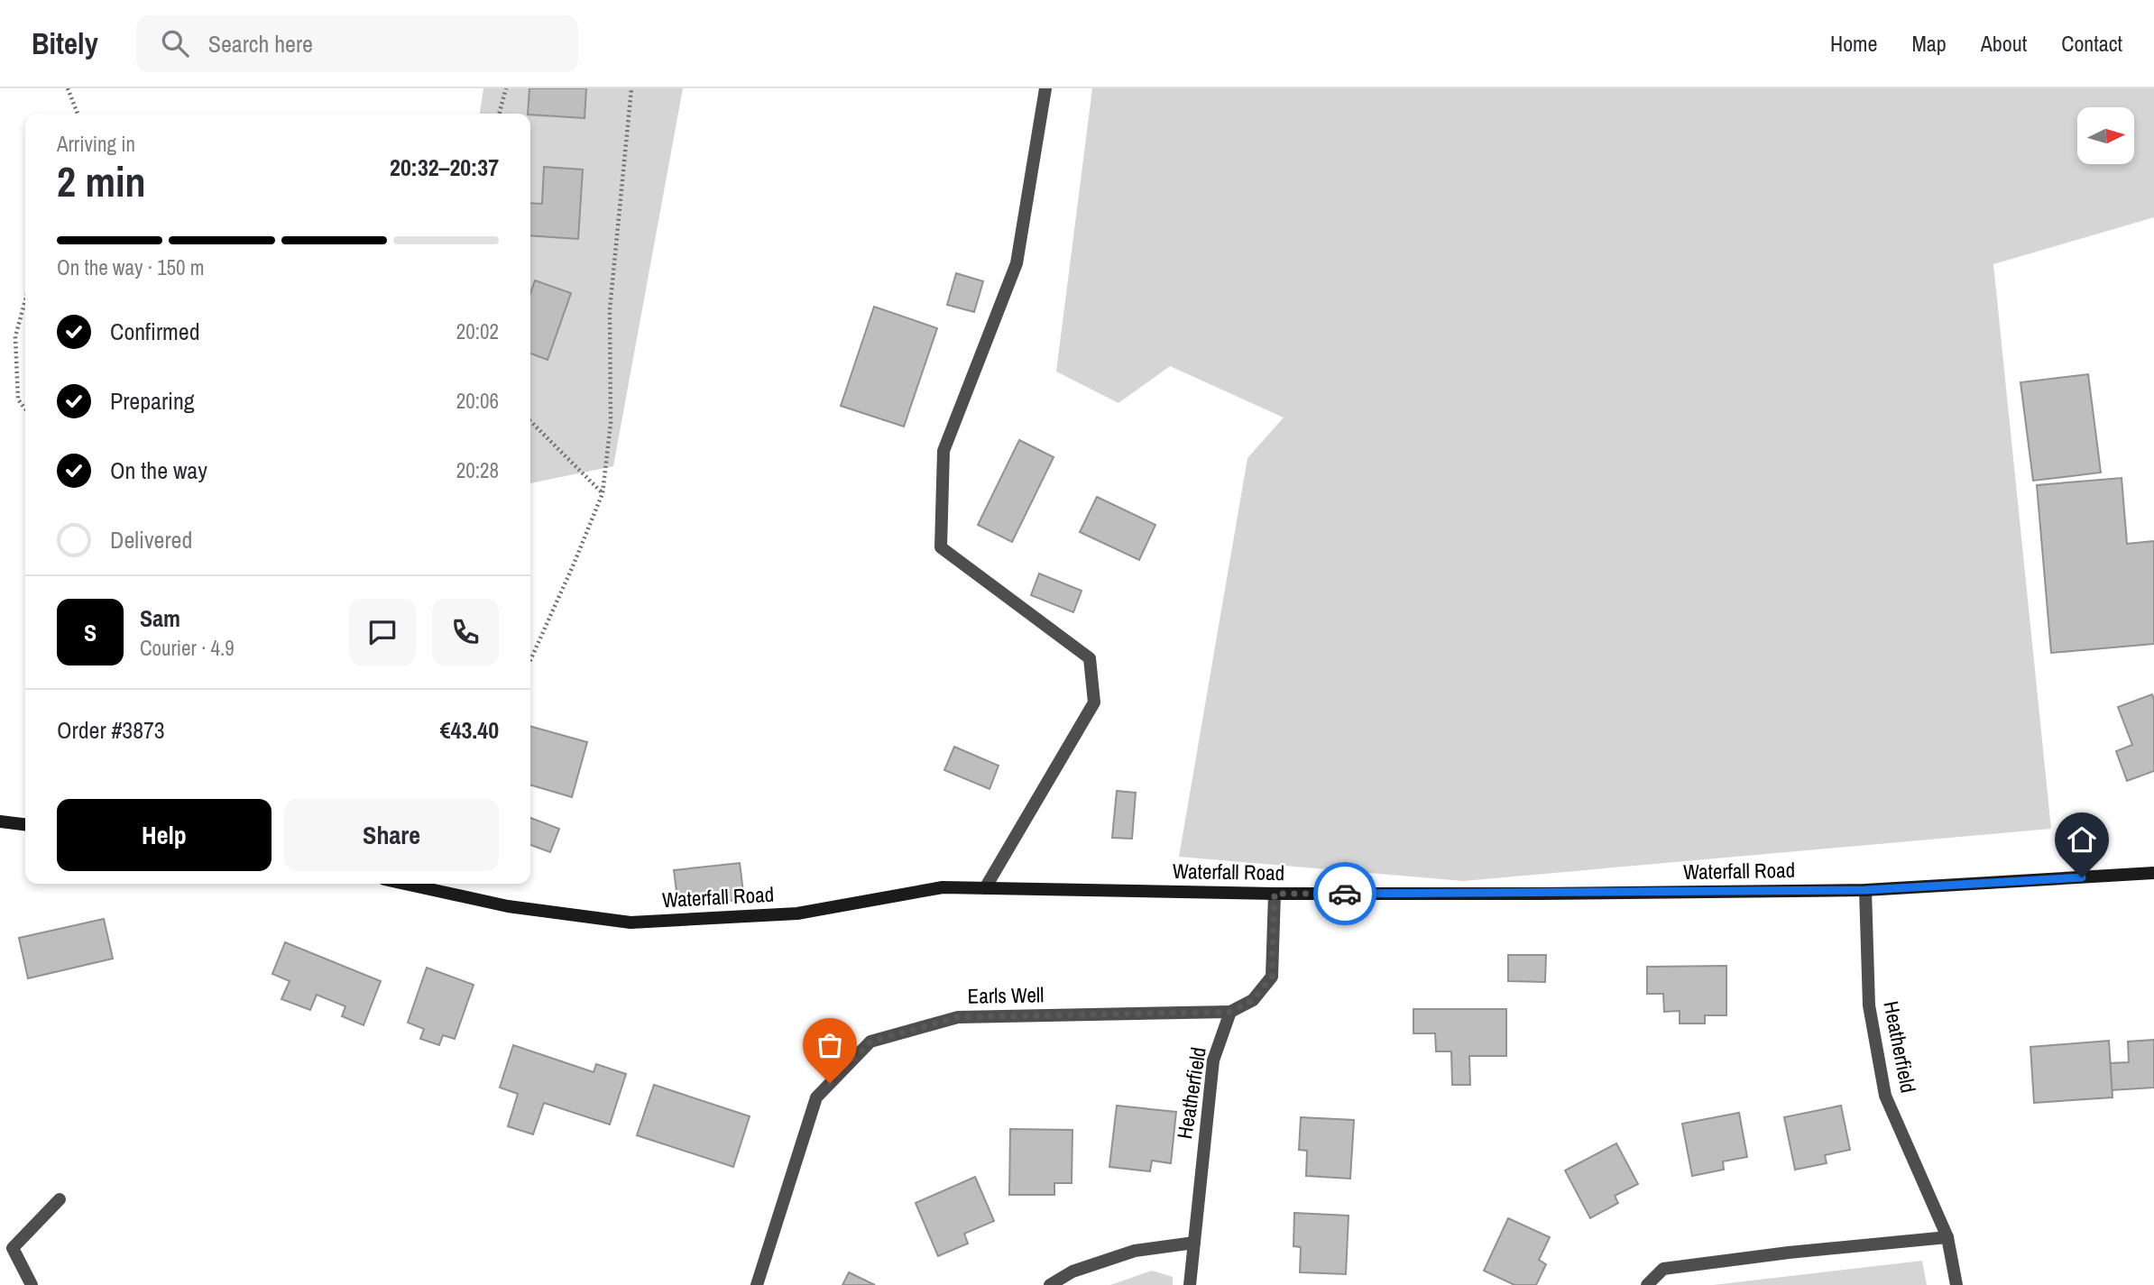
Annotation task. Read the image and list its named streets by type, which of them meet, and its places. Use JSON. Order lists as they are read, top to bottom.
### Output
{
  "streets": {
    "street": ["Waterfall Road", "Earls Well", "Heatherfield"]
  },
  "crossings": [
    ["Waterfall Road", "Heatherfield"],
    ["Earls Well", "Heatherfield"]
  ],
  "north": "right",
  "page": {
    "header": "Bitely",
    "search": "Search here",
    "nav": [
      "Home",
      "Map",
      "About",
      "Contact"
    ],
    "heading": ["2 min", "Arriving in", "20:32–20:37"],
    "panel": [
      "Sam",
      "Courier · 4.9",
      "Order #3873",
      "€43.40"
    ],
    "bar": "On the way · 150 m",
    "list": [
      ["Confirmed", "20:02"],
      ["Preparing", "20:06"],
      ["On the way", "20:28"],
      "Delivered"
    ],
    "round": "S",
    "buttons": ["Help", "Share"]
  }
}
